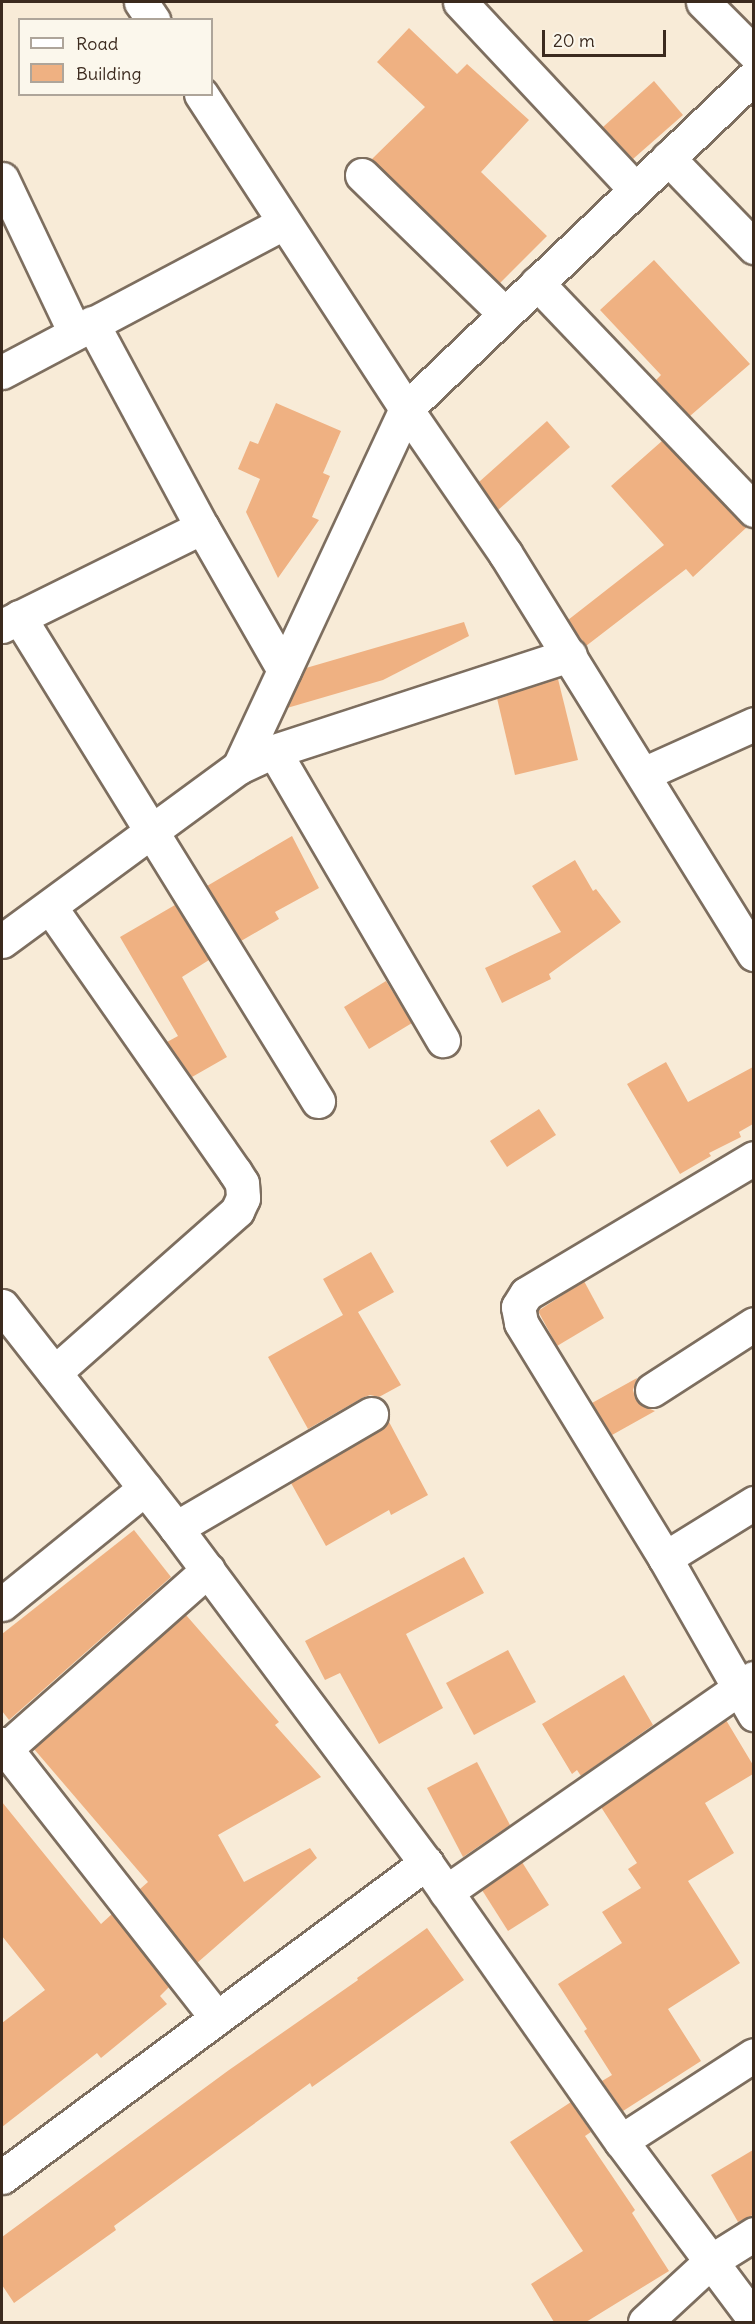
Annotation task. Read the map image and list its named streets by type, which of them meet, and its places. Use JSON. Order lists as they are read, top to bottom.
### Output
{
  "legend": ["Road", "Building"],
  "scale_bar": "20 m"
}
